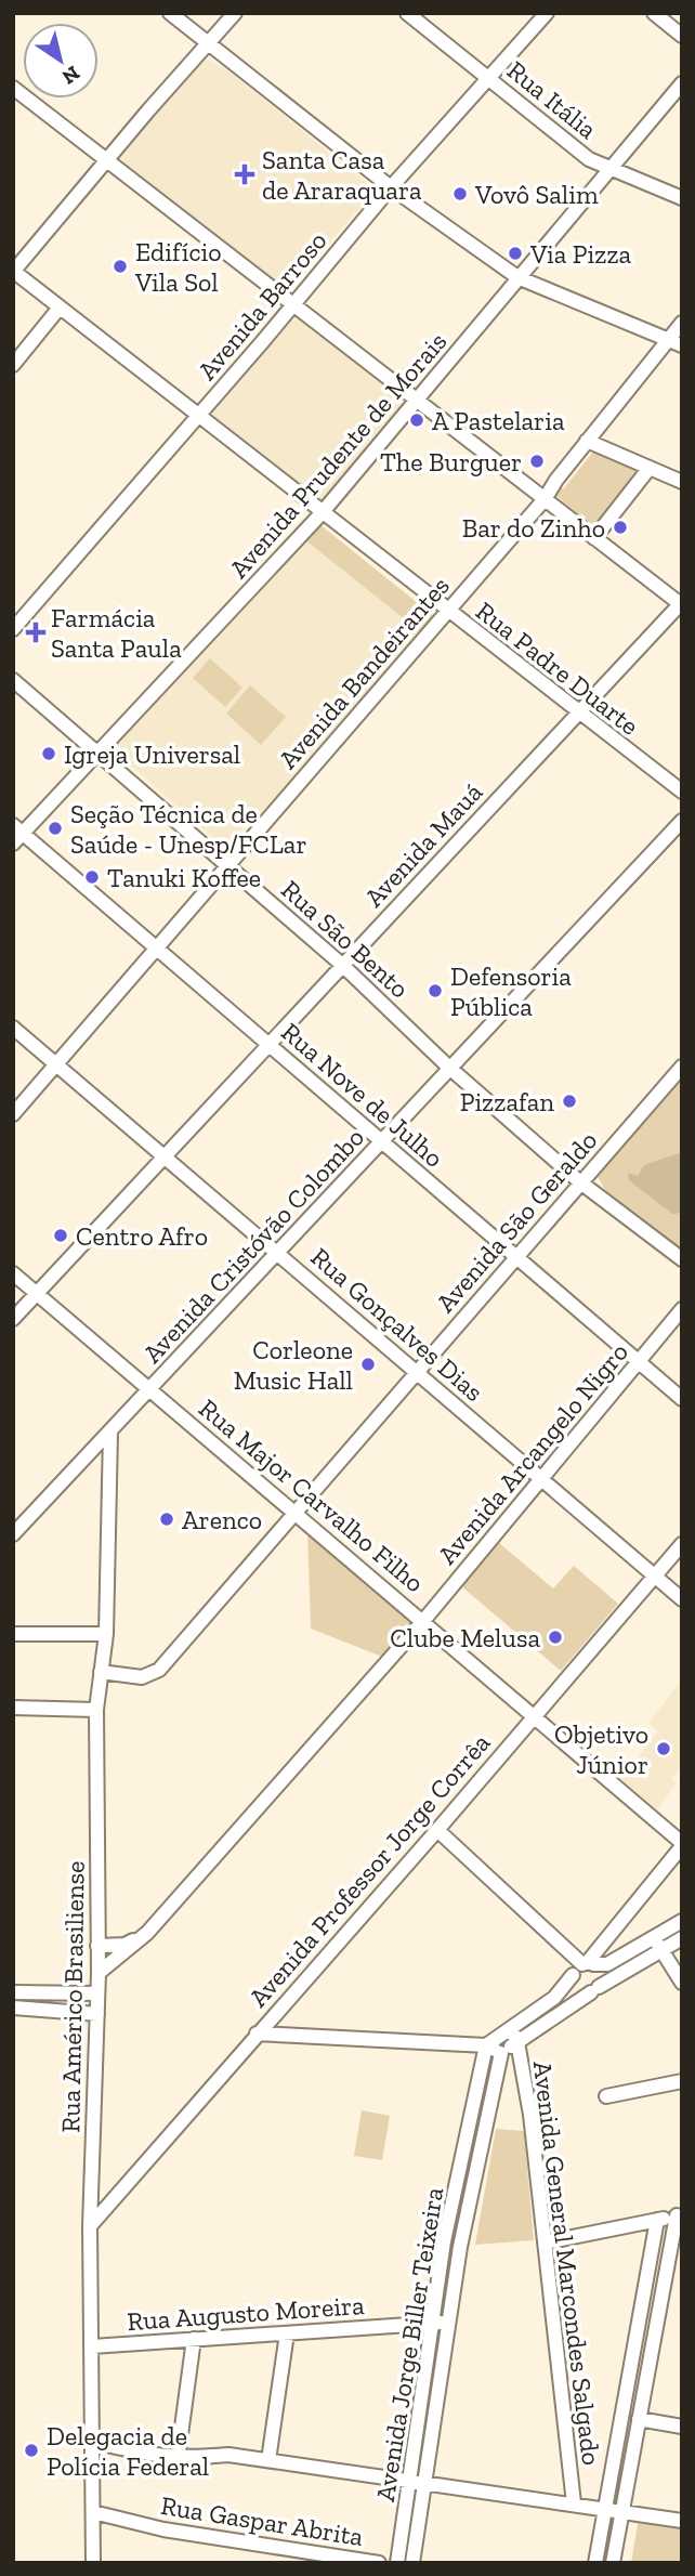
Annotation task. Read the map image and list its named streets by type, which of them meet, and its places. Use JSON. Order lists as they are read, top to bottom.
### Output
{
  "streets": {
    "street": [
      "Rua Itália",
      "Avenida Barroso",
      "Avenida Prudente de Morais",
      "Rua Padre Duarte",
      "Avenida Bandeirantes",
      "Avenida Mauá",
      "Rua São Bento",
      "Rua Nove de Julho",
      "Avenida São Geraldo",
      "Avenida Cristóvão Colombo",
      "Rua Gonçalves Dias",
      "Avenida Arcangelo Nigro",
      "Rua Major Carvalho Filho",
      "Avenida Professor Jorge Corrêa",
      "Rua Américo Brasiliense",
      "Avenida General Marcondes Salgado",
      "Rua Augusto Moreira",
      "Avenida Jorge Biller Teixeira",
      "Rua Gaspar Abrita"
    ]
  },
  "crossings": [
    ["Rua Itália", "Avenida Barroso"],
    ["Rua Itália", "Avenida Prudente de Morais"],
    ["Avenida Barroso", "Rua Padre Duarte"],
    ["Avenida Prudente de Morais", "Rua Padre Duarte"],
    ["Avenida Prudente de Morais", "Rua São Bento"],
    ["Avenida Prudente de Morais", "Rua Nove de Julho"],
    ["Rua Padre Duarte", "Avenida Bandeirantes"],
    ["Rua Padre Duarte", "Avenida Mauá"],
    ["Avenida Bandeirantes", "Rua São Bento"],
    ["Avenida Bandeirantes", "Rua Nove de Julho"],
    ["Avenida Bandeirantes", "Rua Gonçalves Dias"],
    ["Avenida Mauá", "Rua São Bento"],
    ["Avenida Mauá", "Rua Nove de Julho"],
    ["Avenida Mauá", "Rua Gonçalves Dias"],
    ["Avenida Mauá", "Rua Major Carvalho Filho"],
    ["Rua São Bento", "Avenida São Geraldo"],
    ["Rua São Bento", "Avenida Cristóvão Colombo"],
    ["Rua Nove de Julho", "Avenida São Geraldo"],
    ["Rua Nove de Julho", "Avenida Cristóvão Colombo"],
    ["Rua Nove de Julho", "Avenida Arcangelo Nigro"],
    ["Avenida São Geraldo", "Rua Gonçalves Dias"],
    ["Avenida São Geraldo", "Rua Major Carvalho Filho"],
    ["Avenida São Geraldo", "Rua Américo Brasiliense"],
    ["Avenida Cristóvão Colombo", "Rua Gonçalves Dias"],
    ["Avenida Cristóvão Colombo", "Rua Major Carvalho Filho"],
    ["Avenida Cristóvão Colombo", "Rua Américo Brasiliense"],
    ["Rua Gonçalves Dias", "Avenida Arcangelo Nigro"],
    ["Rua Gonçalves Dias", "Avenida Professor Jorge Corrêa"],
    ["Avenida Arcangelo Nigro", "Rua Major Carvalho Filho"],
    ["Avenida Arcangelo Nigro", "Rua Américo Brasiliense"],
    ["Rua Major Carvalho Filho", "Avenida Professor Jorge Corrêa"],
    ["Avenida Professor Jorge Corrêa", "Rua Américo Brasiliense"],
    ["Rua Américo Brasiliense", "Rua Augusto Moreira"],
    ["Rua Américo Brasiliense", "Rua Gaspar Abrita"],
    ["Rua Augusto Moreira", "Avenida Jorge Biller Teixeira"]
  ],
  "places": {
    "health": ["Santa Casa de Araraquara", "Farmácia Santa Paula"],
    "other": [
      "Vovô Salim",
      "Via Pizza",
      "Edifício Vila Sol",
      "A Pastelaria",
      "The Burguer",
      "Bar do Zinho",
      "Igreja Universal",
      "Seção Técnica de Saúde - Unesp/FCLar",
      "Tanuki Koffee",
      "Defensoria Pública",
      "Pizzafan",
      "Centro Afro",
      "Corleone Music Hall",
      "Arenco",
      "Clube Melusa",
      "Objetivo Júnior",
      "Delegacia de Polícia Federal"
    ]
  },
  "north": "bottom right"
}
